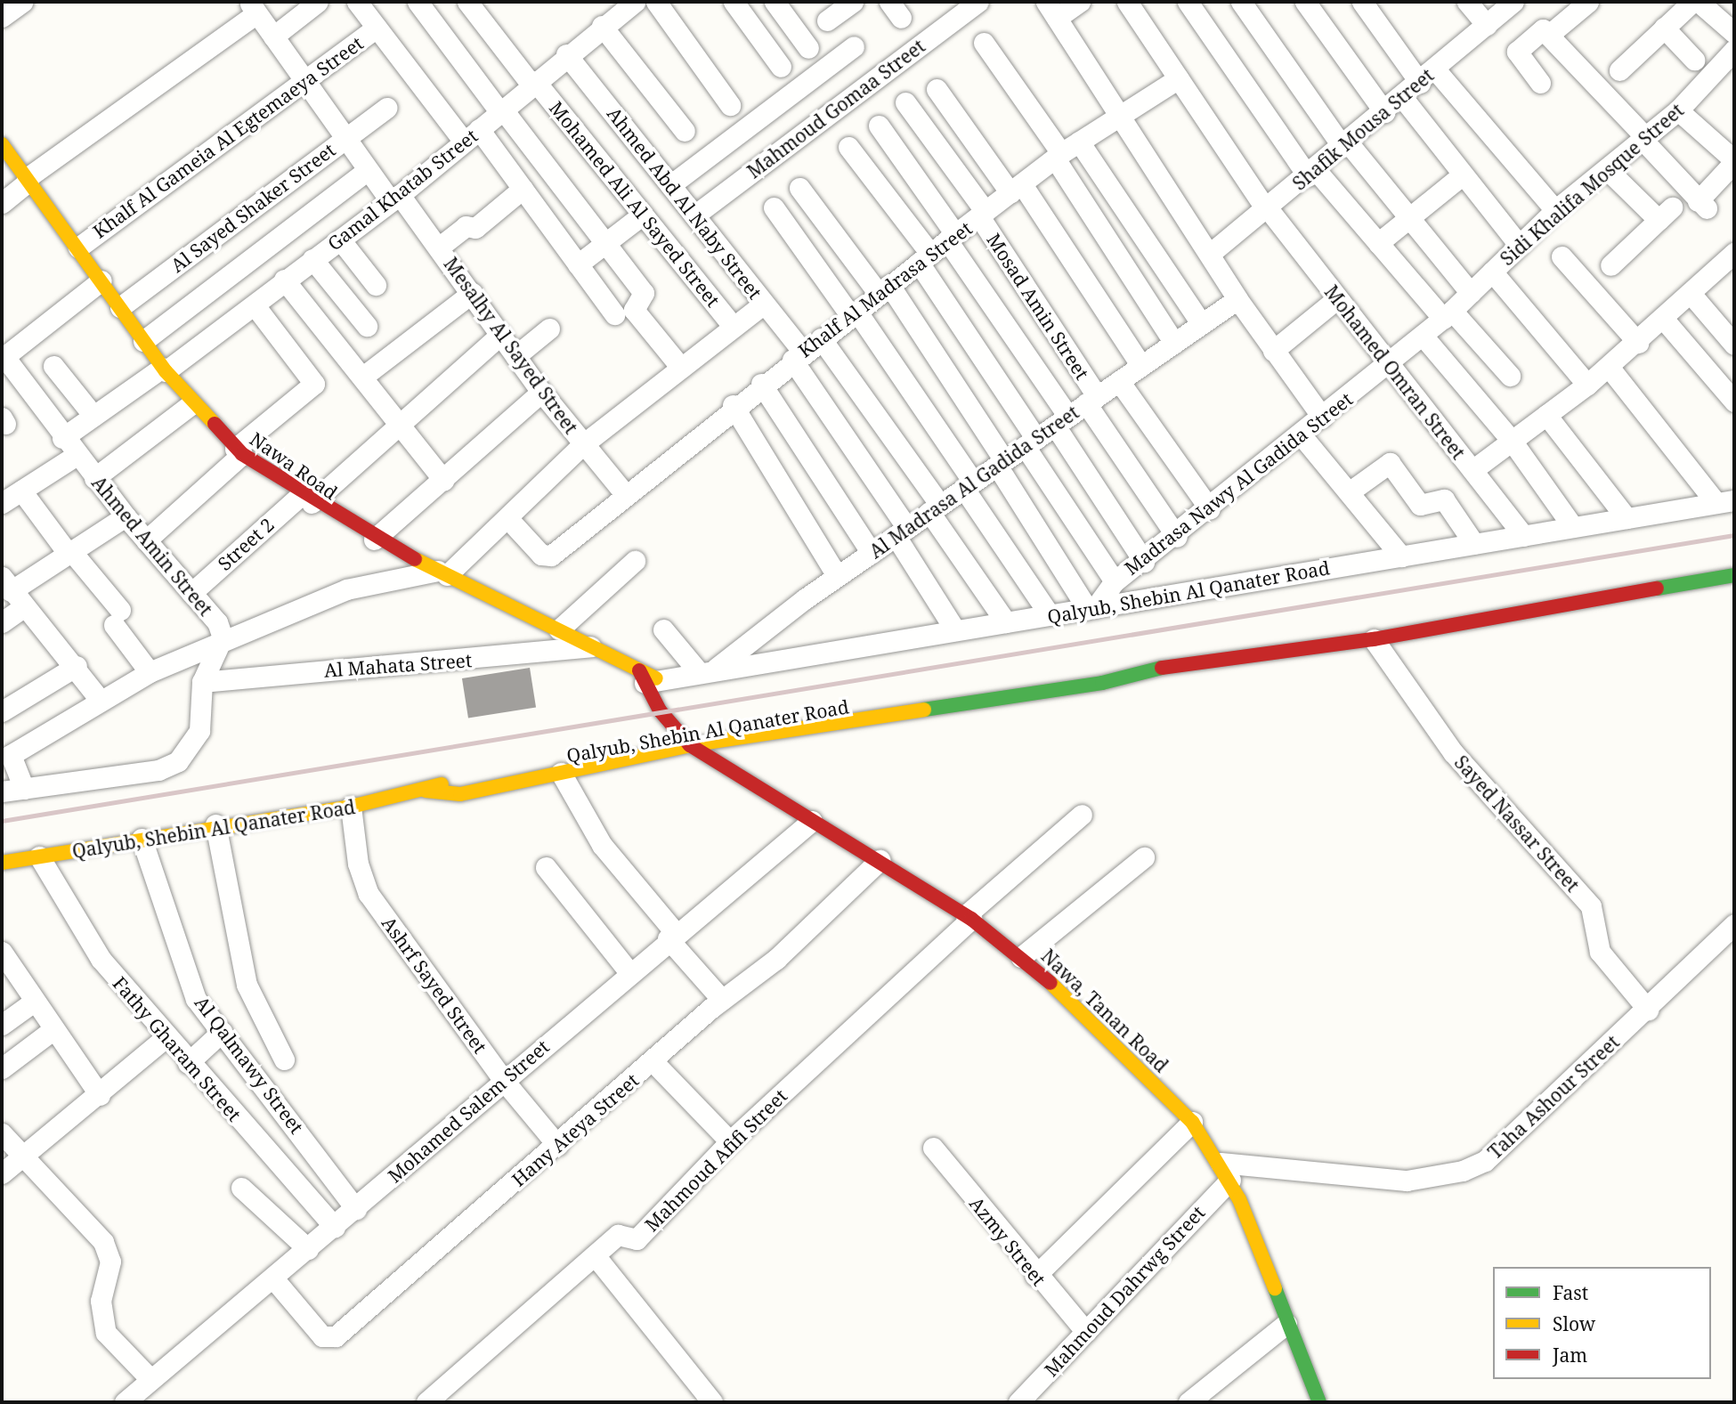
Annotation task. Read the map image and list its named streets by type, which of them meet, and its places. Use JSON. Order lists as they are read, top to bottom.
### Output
{
  "streets": {
    "main road": ["Nawa Road", "Qalyub, Shebin Al Qanater Road", "Nawa, Tanan Road"],
    "street": [
      "Mahmoud Gomaa Street",
      "Shafik Mousa Street",
      "Khalf Al Gameia Al Egtemaeya Street",
      "Sidi Khalifa Mosque Street",
      "Gamal Khatab Street",
      "Ahmed Abd Al Naby Street",
      "Mohamed Ali Al Sayed Street",
      "Al Sayed Shaker Street",
      "Khalf Al Madrasa Street",
      "Mosad Amin Street",
      "Mesalhy Al Sayed Street",
      "Mohamed Omran Street",
      "Al Madrasa Al Gadida Street",
      "Madrasa Nawy Al Gadida Street",
      "Street 2",
      "Ahmed Amin Street",
      "Al Mahata Street",
      "Sayed Nassar Street",
      "Ashrf Sayed Street",
      "Fathy Gharam Street",
      "Al Qalmawy Street",
      "Taha Ashour Street",
      "Mohamed Salem Street",
      "Hany Ateya Street",
      "Mahmoud Afifi Street",
      "Azmy Street",
      "Mahmoud Dahrwg Street"
    ]
  },
  "crossings": [
    ["Mahmoud Gomaa Street", "Ahmed Abd Al Naby Street"],
    ["Shafik Mousa Street", "Mohamed Omran Street"],
    ["Khalf Al Gameia Al Egtemaeya Street", "Mesalhy Al Sayed Street"],
    ["Khalf Al Gameia Al Egtemaeya Street", "Nawa Road"],
    ["Sidi Khalifa Mosque Street", "Mohamed Omran Street"],
    ["Sidi Khalifa Mosque Street", "Madrasa Nawy Al Gadida Street"],
    ["Gamal Khatab Street", "Ahmed Abd Al Naby Street"],
    ["Gamal Khatab Street", "Mohamed Ali Al Sayed Street"],
    ["Gamal Khatab Street", "Mesalhy Al Sayed Street"],
    ["Gamal Khatab Street", "Nawa Road"],
    ["Gamal Khatab Street", "Ahmed Amin Street"],
    ["Ahmed Abd Al Naby Street", "Khalf Al Madrasa Street"],
    ["Ahmed Abd Al Naby Street", "Al Madrasa Al Gadida Street"],
    ["Ahmed Abd Al Naby Street", "Qalyub, Shebin Al Qanater Road"],
    ["Al Sayed Shaker Street", "Mesalhy Al Sayed Street"],
    ["Al Sayed Shaker Street", "Nawa Road"],
    ["Khalf Al Madrasa Street", "Mosad Amin Street"],
    ["Khalf Al Madrasa Street", "Mesalhy Al Sayed Street"],
    ["Khalf Al Madrasa Street", "Mohamed Omran Street"],
    ["Mosad Amin Street", "Al Madrasa Al Gadida Street"],
    ["Mosad Amin Street", "Madrasa Nawy Al Gadida Street"],
    ["Mesalhy Al Sayed Street", "Street 2"],
    ["Mohamed Omran Street", "Madrasa Nawy Al Gadida Street"],
    ["Mohamed Omran Street", "Qalyub, Shebin Al Qanater Road"],
    ["Nawa Road", "Street 2"],
    ["Nawa Road", "Qalyub, Shebin Al Qanater Road"],
    ["Nawa Road", "Al Mahata Street"],
    ["Nawa Road", "Nawa, Tanan Road"],
    ["Al Madrasa Al Gadida Street", "Qalyub, Shebin Al Qanater Road"],
    ["Madrasa Nawy Al Gadida Street", "Qalyub, Shebin Al Qanater Road"],
    ["Street 2", "Ahmed Amin Street"],
    ["Qalyub, Shebin Al Qanater Road", "Sayed Nassar Street"],
    ["Qalyub, Shebin Al Qanater Road", "Ashrf Sayed Street"],
    ["Qalyub, Shebin Al Qanater Road", "Nawa, Tanan Road"],
    ["Qalyub, Shebin Al Qanater Road", "Fathy Gharam Street"],
    ["Qalyub, Shebin Al Qanater Road", "Al Qalmawy Street"],
    ["Sayed Nassar Street", "Taha Ashour Street"],
    ["Ashrf Sayed Street", "Mohamed Salem Street"],
    ["Ashrf Sayed Street", "Hany Ateya Street"],
    ["Nawa, Tanan Road", "Taha Ashour Street"],
    ["Nawa, Tanan Road", "Mohamed Salem Street"],
    ["Nawa, Tanan Road", "Hany Ateya Street"],
    ["Nawa, Tanan Road", "Mahmoud Afifi Street"],
    ["Nawa, Tanan Road", "Mahmoud Dahrwg Street"],
    ["Fathy Gharam Street", "Mohamed Salem Street"],
    ["Al Qalmawy Street", "Mohamed Salem Street"],
    ["Taha Ashour Street", "Mahmoud Dahrwg Street"],
    ["Mohamed Salem Street", "Hany Ateya Street"],
    ["Azmy Street", "Mahmoud Dahrwg Street"]
  ],
  "legend": ["Fast", "Slow", "Jam"]
}
